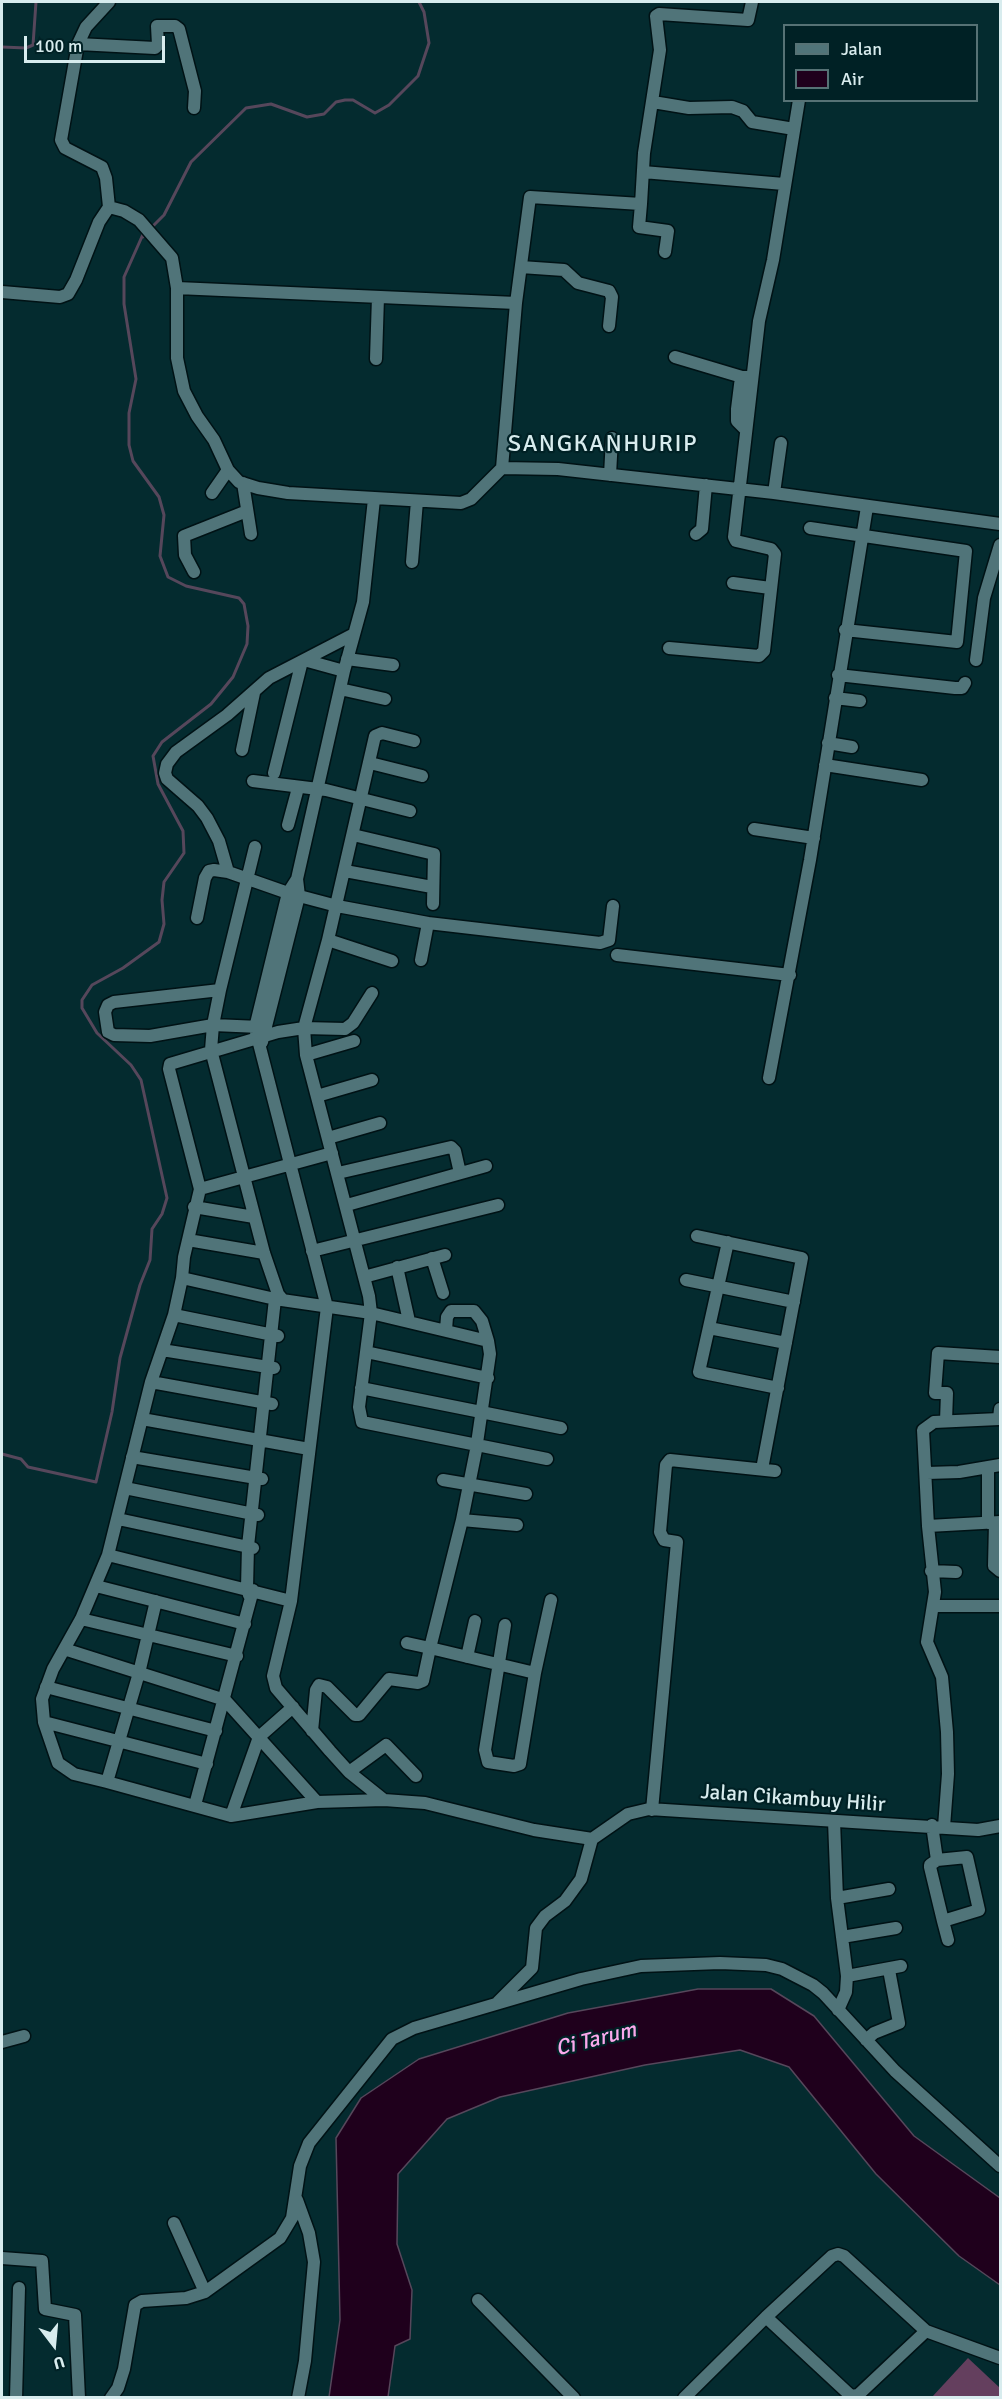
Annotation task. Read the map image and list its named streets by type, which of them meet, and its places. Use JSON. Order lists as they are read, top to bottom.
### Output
{
  "streets": {
    "street": ["Jalan Cikambuy Hilir"]
  },
  "districts": ["SANGKANHURIP"],
  "water": ["Ci Tarum"],
  "legend": ["Jalan", "Air"],
  "scale_bar": "100 m",
  "north": "bottom"
}
